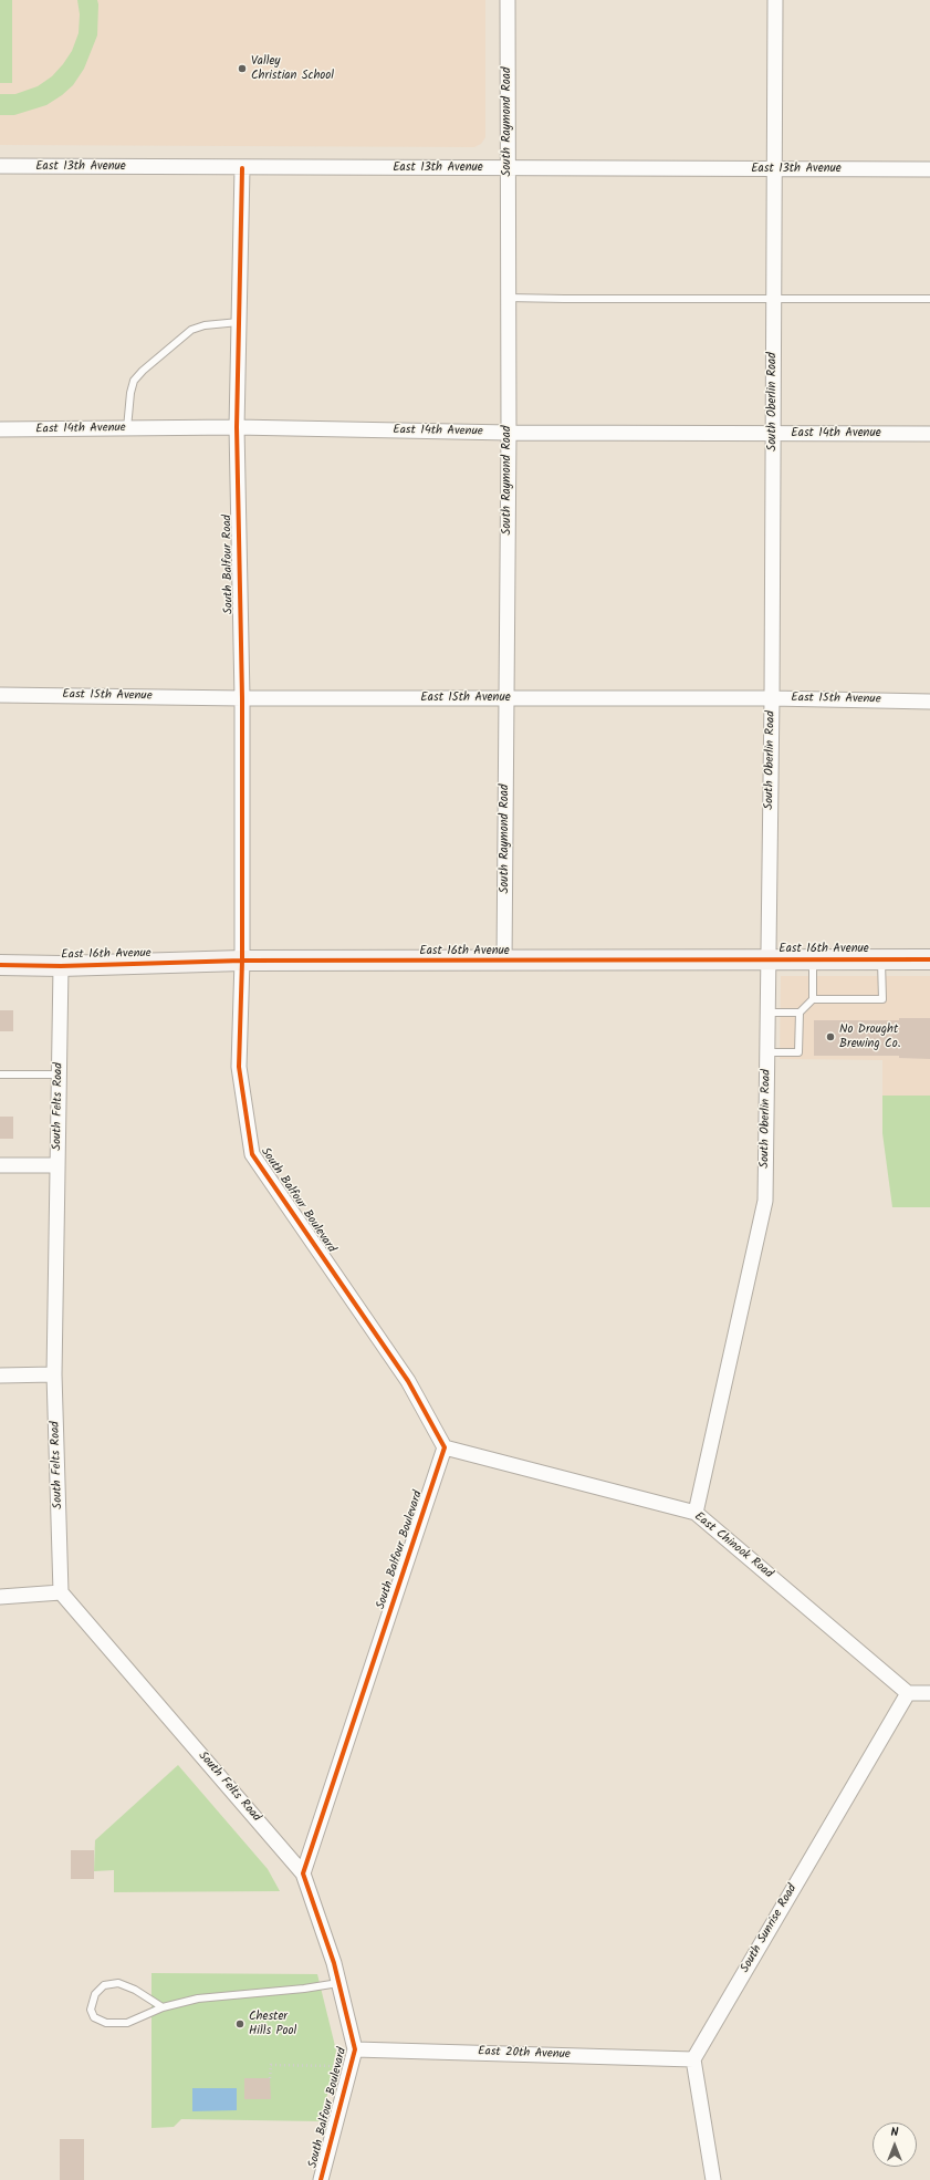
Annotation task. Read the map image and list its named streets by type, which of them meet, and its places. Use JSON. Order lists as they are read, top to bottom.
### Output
{
  "streets": {
    "main road": ["East 16th Avenue"],
    "street": [
      "South Raymond Road",
      "East 13th Avenue",
      "South Oberlin Road",
      "East 14th Avenue",
      "South Balfour Road",
      "East 15th Avenue",
      "South Felts Road",
      "South Balfour Boulevard",
      "East Chinook Road",
      "South Sunrise Road",
      "East 20th Avenue"
    ]
  },
  "crossings": [
    ["South Raymond Road", "East 13th Avenue"],
    ["South Raymond Road", "East 14th Avenue"],
    ["South Raymond Road", "East 15th Avenue"],
    ["South Raymond Road", "East 16th Avenue"],
    ["East 13th Avenue", "South Oberlin Road"],
    ["East 13th Avenue", "South Balfour Road"],
    ["South Oberlin Road", "East 14th Avenue"],
    ["South Oberlin Road", "East 15th Avenue"],
    ["South Oberlin Road", "East 16th Avenue"],
    ["South Oberlin Road", "East Chinook Road"],
    ["East 14th Avenue", "South Balfour Road"],
    ["South Balfour Road", "East 15th Avenue"],
    ["South Balfour Road", "East 16th Avenue"],
    ["South Balfour Road", "South Balfour Boulevard"],
    ["East 16th Avenue", "South Felts Road"],
    ["East 16th Avenue", "South Balfour Boulevard"],
    ["South Felts Road", "South Balfour Boulevard"],
    ["South Balfour Boulevard", "East Chinook Road"],
    ["South Balfour Boulevard", "East 20th Avenue"],
    ["East Chinook Road", "South Sunrise Road"],
    ["South Sunrise Road", "East 20th Avenue"]
  ],
  "places": ["Valley Christian School", "No Drought Brewing Co.", "Chester Hills Pool"],
  "north": "top"
}
